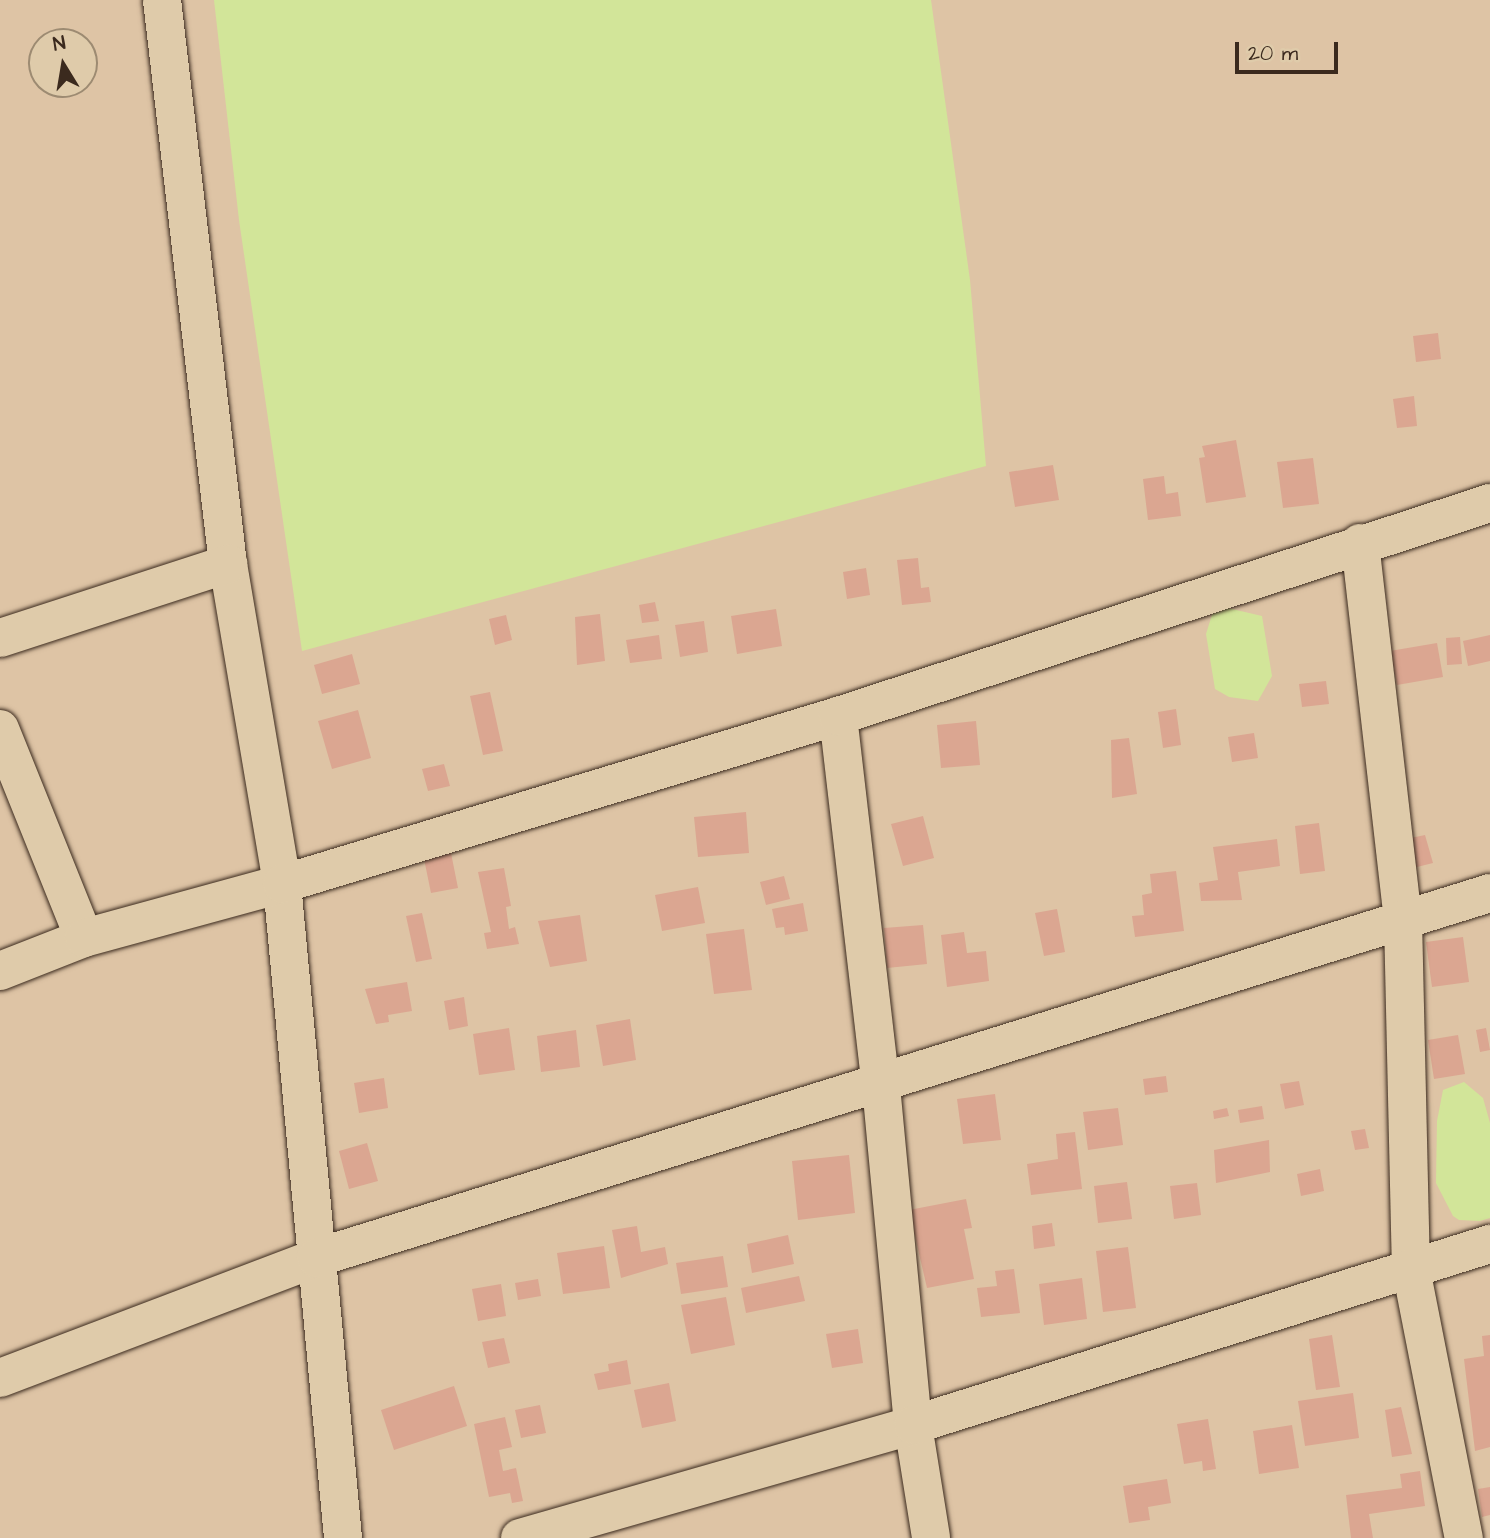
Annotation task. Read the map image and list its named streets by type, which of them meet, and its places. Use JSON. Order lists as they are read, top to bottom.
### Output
{
  "scale_bar": "20 m",
  "north": "top"
}
